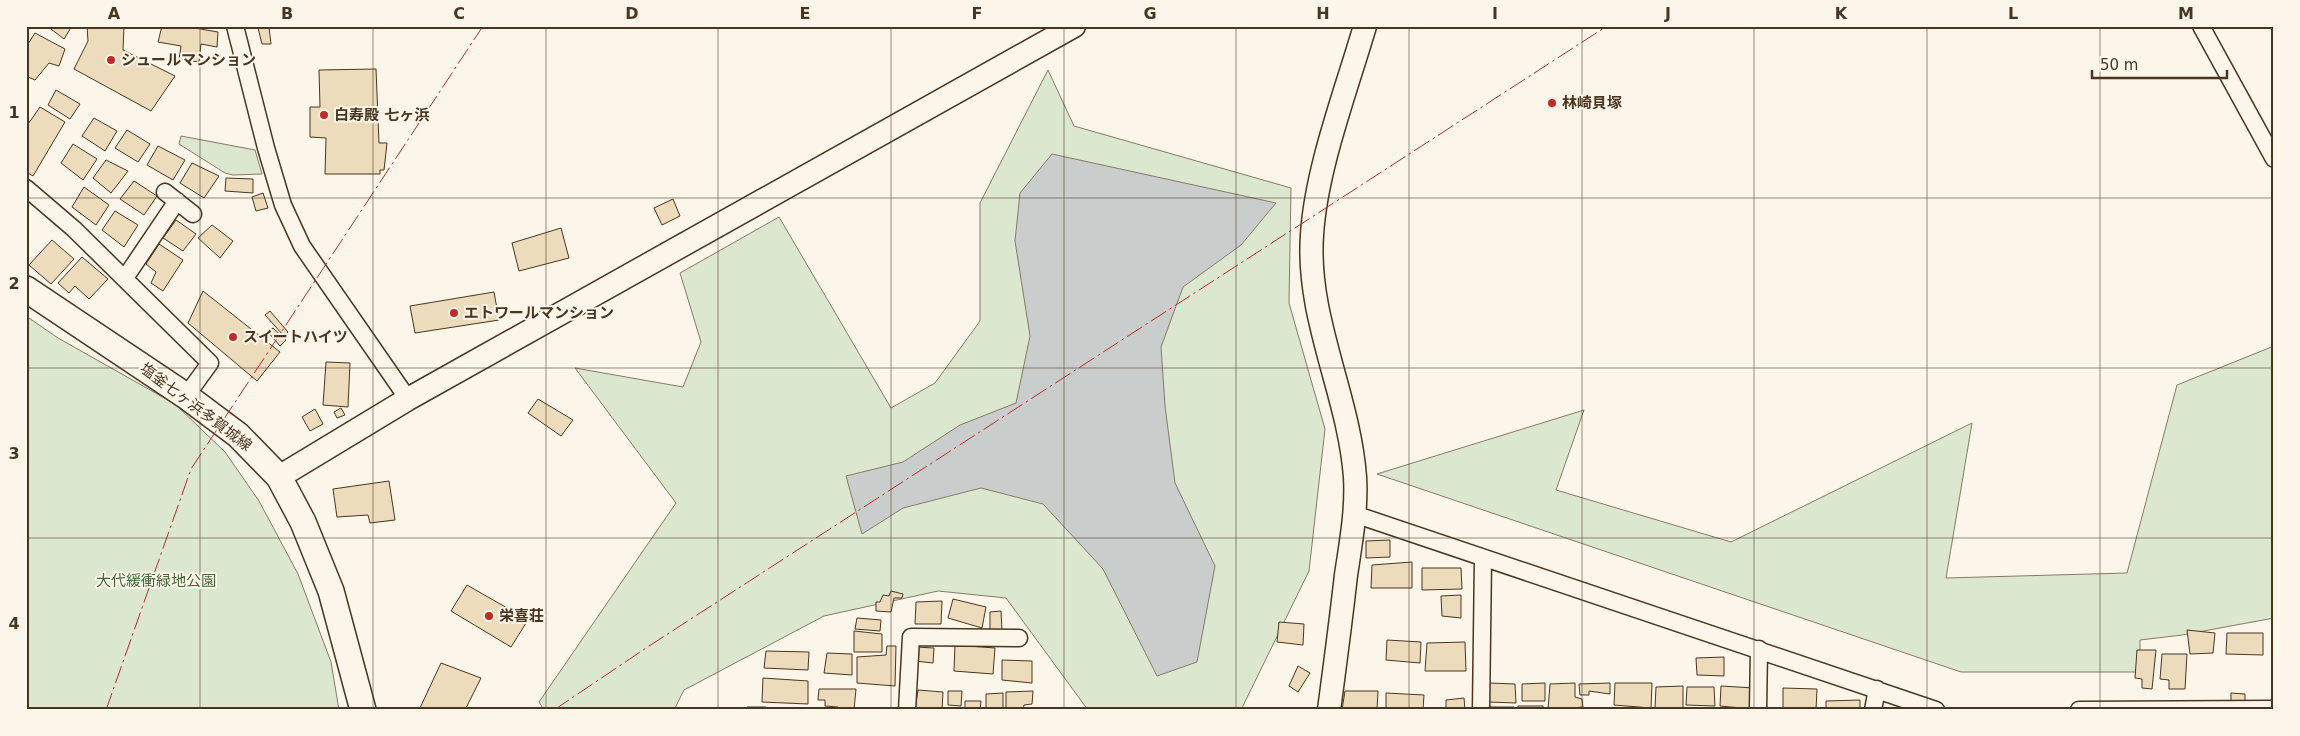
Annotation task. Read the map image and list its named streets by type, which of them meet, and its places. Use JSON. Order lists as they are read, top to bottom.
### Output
{
  "streets": {
    "main road": ["塩釜七ヶ浜多賀城線"]
  },
  "parks": ["大代緩衝緑地公園"],
  "places": [
    "シュールマンション",
    "林崎貝塚",
    "白寿殿 七ヶ浜",
    "エトワールマンション",
    "スイートハイツ",
    "栄喜荘"
  ],
  "scale_bar": "50 m",
  "grid": {
    "columns": [
      "A",
      "B",
      "C",
      "D",
      "E",
      "F",
      "G",
      "H",
      "I",
      "J",
      "K",
      "L",
      "M"
    ],
    "rows": [
      "1",
      "2",
      "3",
      "4"
    ]
  }
}
